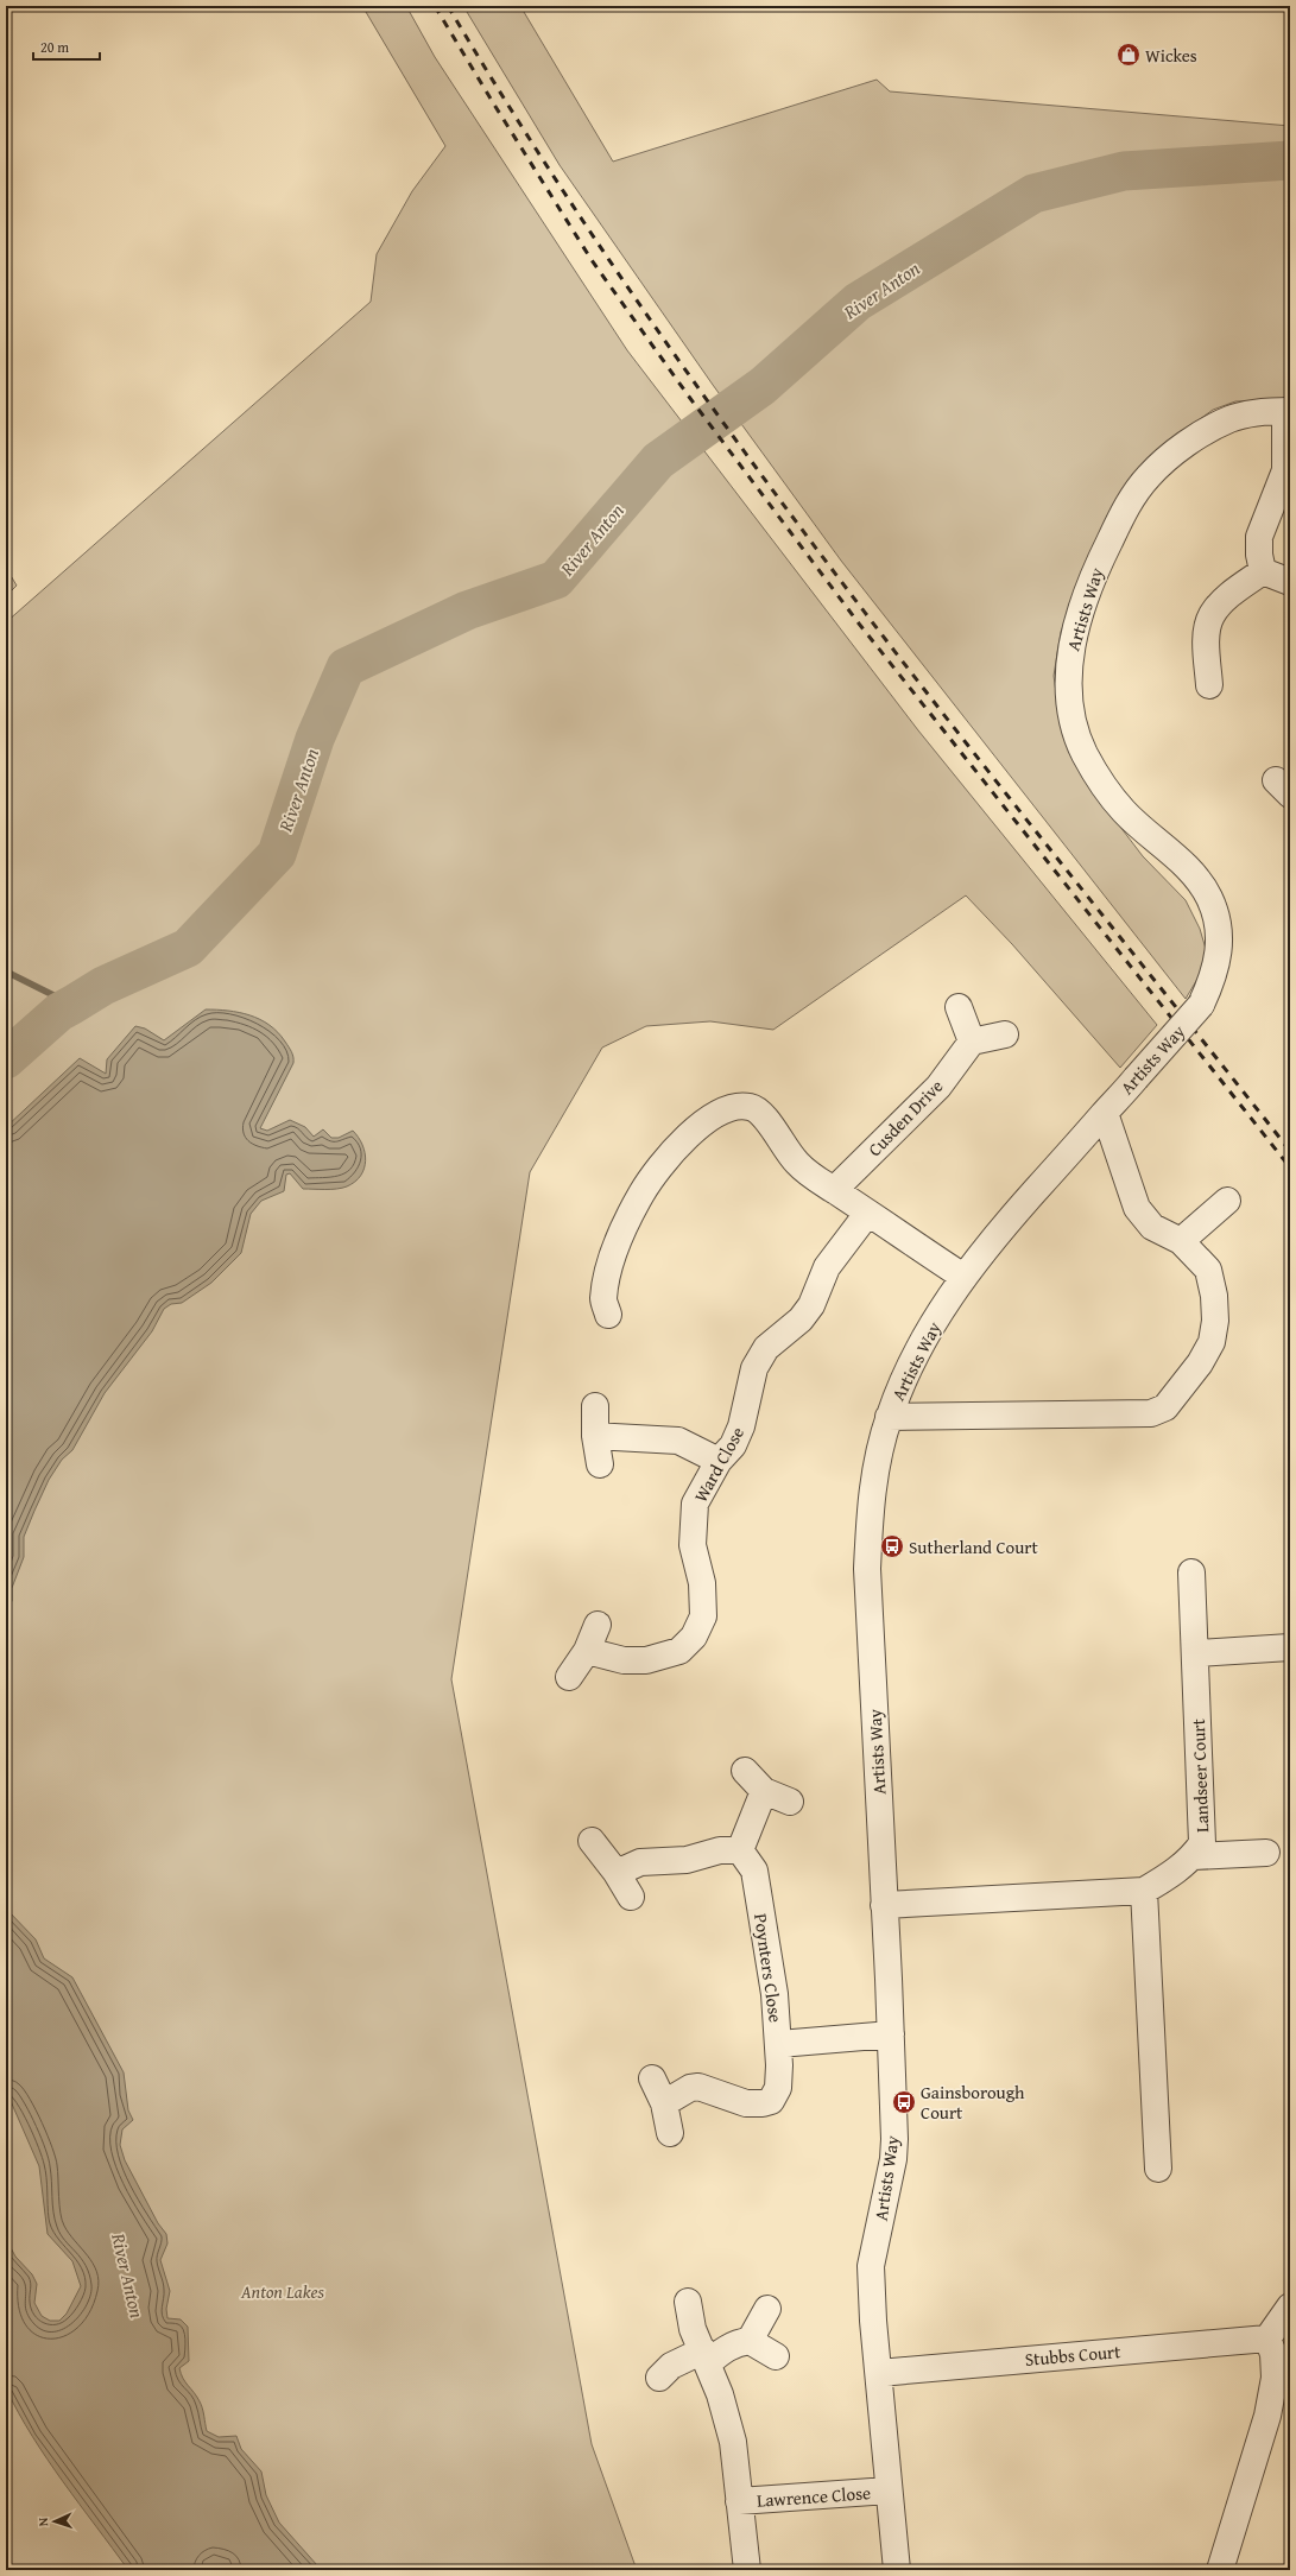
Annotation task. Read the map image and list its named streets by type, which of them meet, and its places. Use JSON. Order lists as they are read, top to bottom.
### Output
{
  "streets": {
    "street": [
      "Artists Way",
      "Cusden Drive",
      "Ward Close",
      "Landseer Court",
      "Poynters Close",
      "Stubbs Court",
      "Lawrence Close"
    ]
  },
  "crossings": [
    ["Artists Way", "Landseer Court"],
    ["Artists Way", "Stubbs Court"],
    ["Artists Way", "Lawrence Close"]
  ],
  "water": ["River Anton"],
  "parks": ["Anton Lakes"],
  "places": {
    "shop": ["Wickes"],
    "bus stop": ["Sutherland Court", "Gainsborough Court"]
  },
  "scale_bar": "20 m",
  "north": "left"
}
